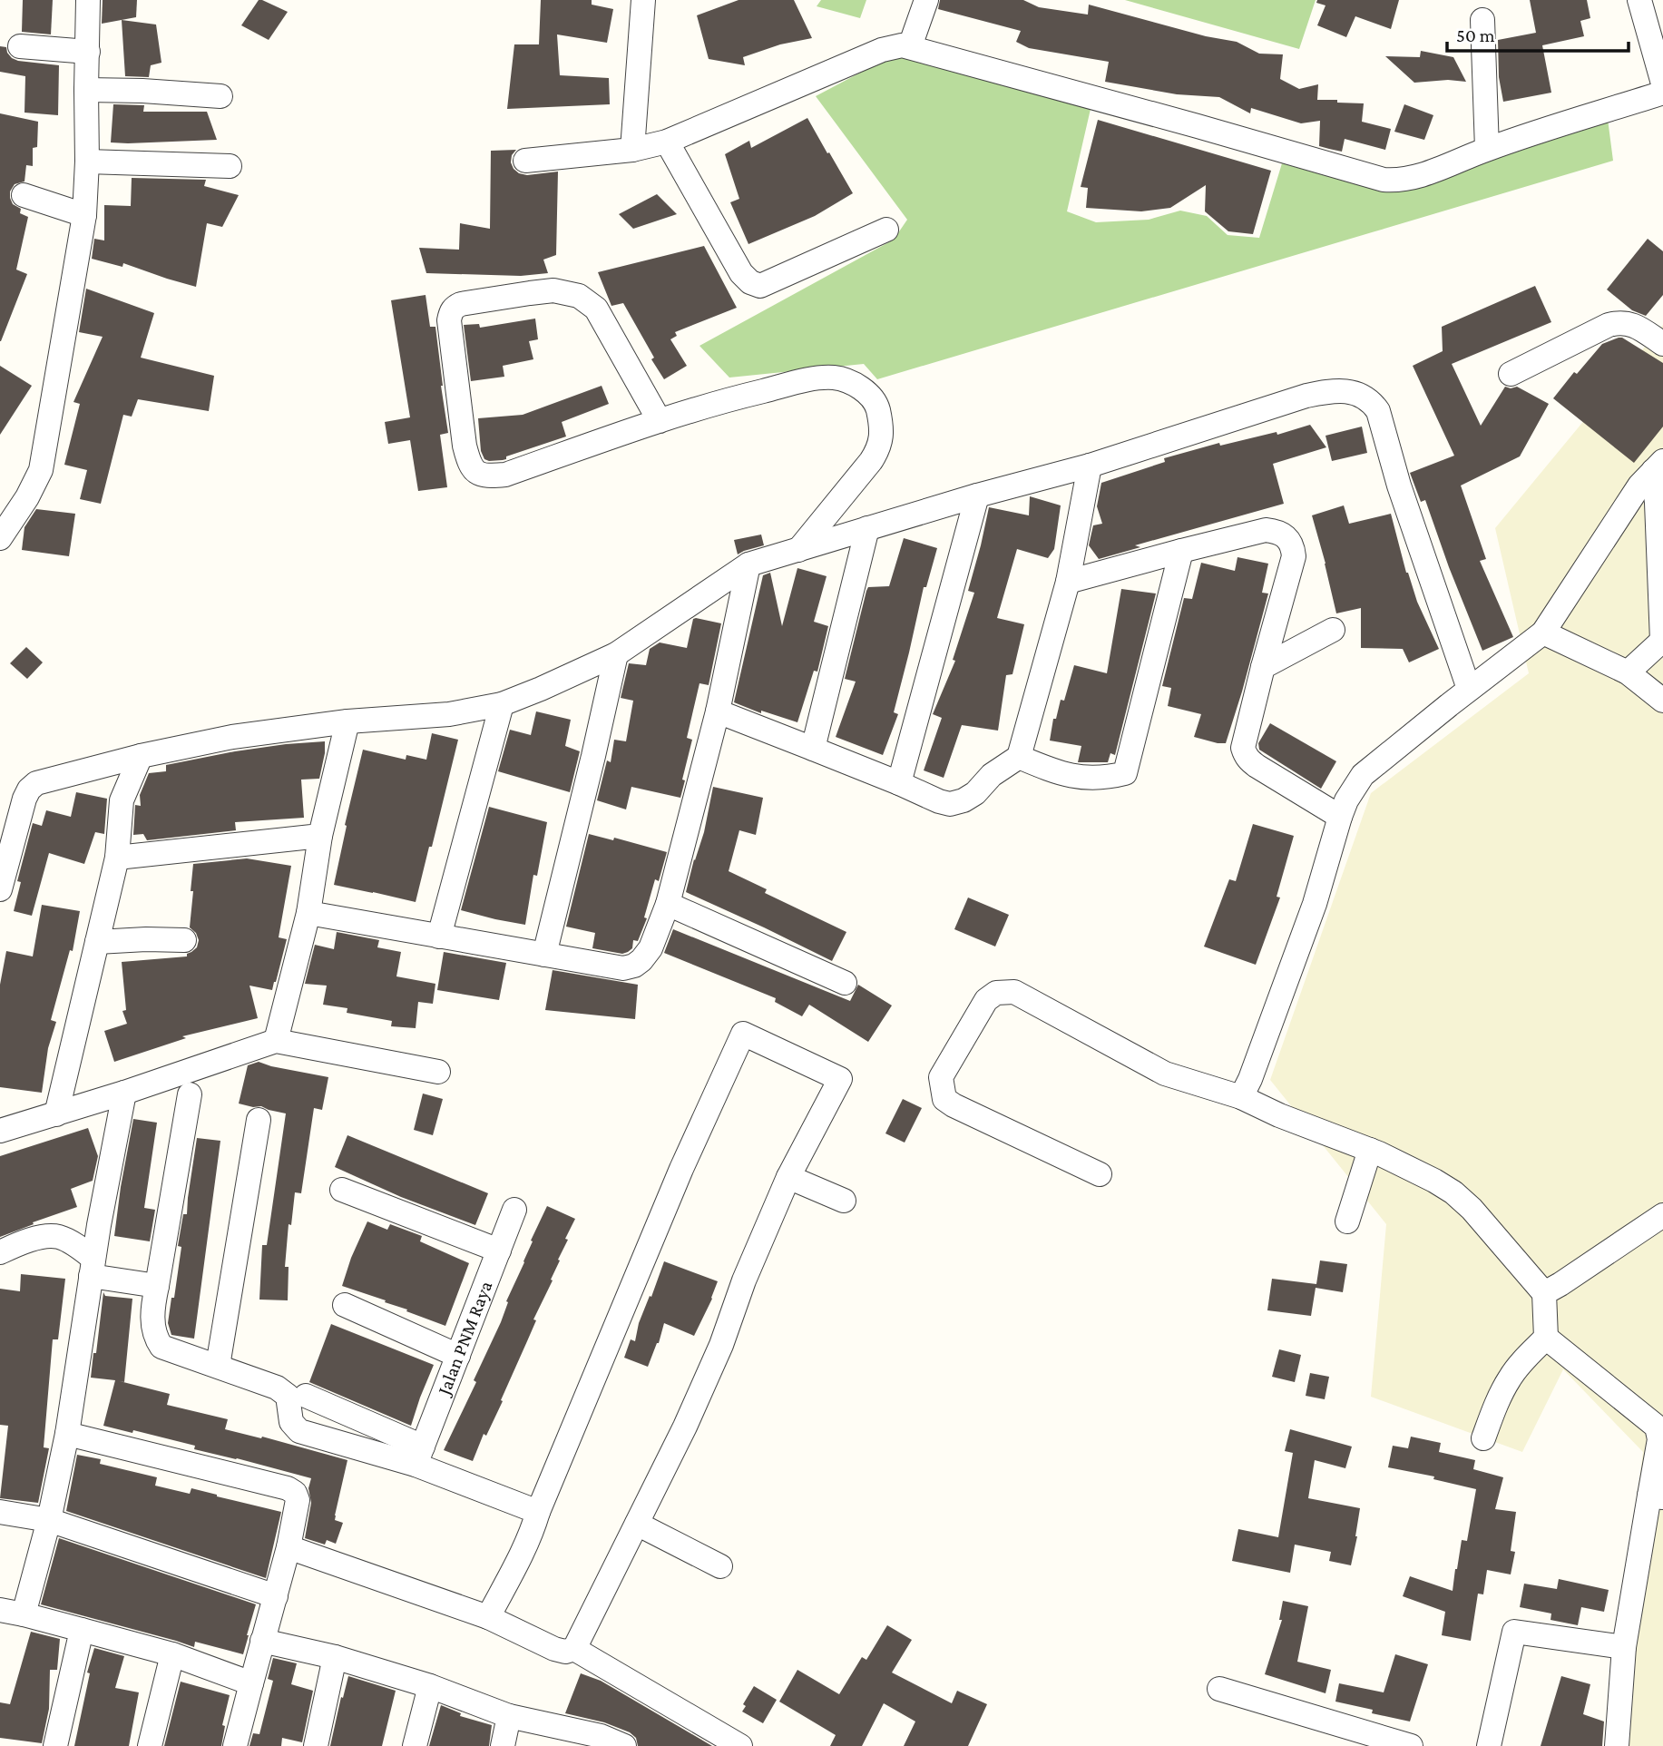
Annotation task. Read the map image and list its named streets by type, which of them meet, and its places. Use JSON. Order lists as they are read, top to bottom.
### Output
{
  "streets": {
    "street": ["Jalan PNM Raya"]
  },
  "scale_bar": "50 m"
}
